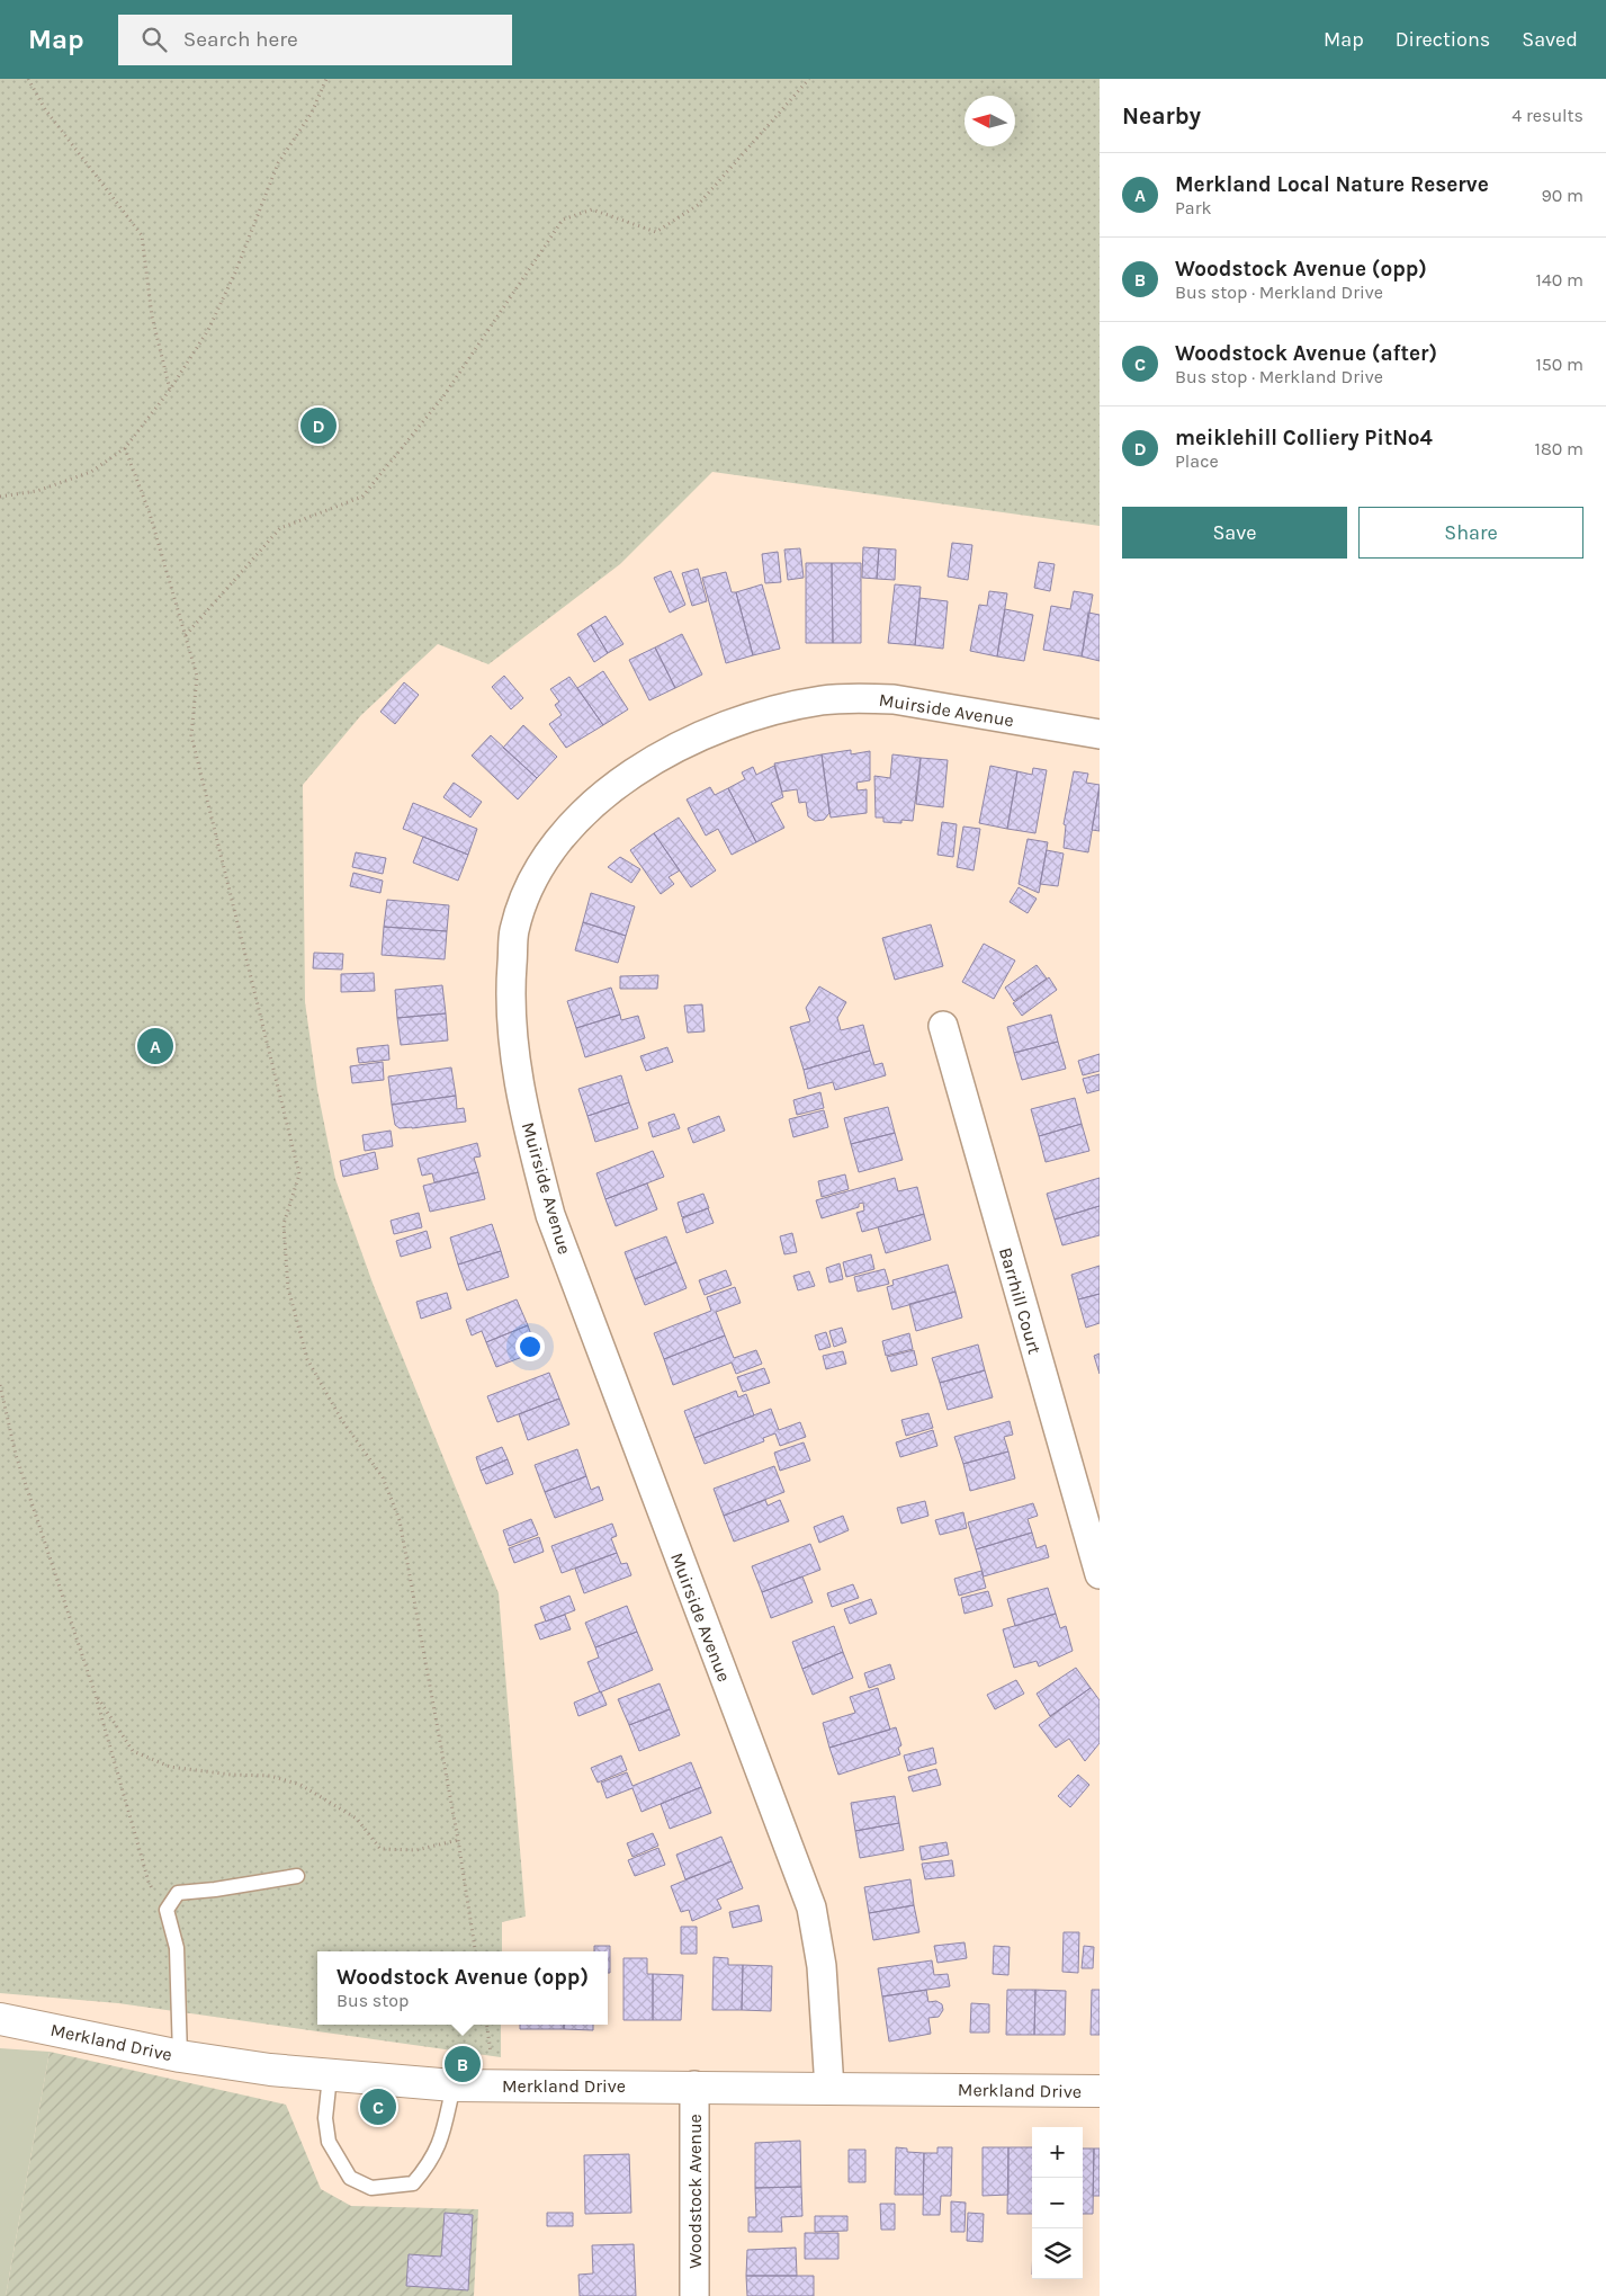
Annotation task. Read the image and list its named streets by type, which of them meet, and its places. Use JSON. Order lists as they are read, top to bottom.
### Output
{
  "streets": {
    "street": [
      "Muirside Avenue",
      "Barrhill Court",
      "Merkland Drive",
      "Woodstock Avenue"
    ]
  },
  "crossings": [
    ["Muirside Avenue", "Merkland Drive"],
    ["Merkland Drive", "Woodstock Avenue"]
  ],
  "north": "left",
  "page": {
    "header": "Map",
    "search": "Search here",
    "nav": ["Map", "Directions", "Saved"],
    "heading": ["Nearby", "4 results"],
    "list": [
      {
        "mark": "A",
        "name": "Merkland Local Nature Reserve",
        "note": "Park",
        "value": "90 m"
      },
      {
        "mark": "B",
        "name": "Woodstock Avenue (opp)",
        "note": "Bus stop · Merkland Drive",
        "value": "140 m"
      },
      {
        "mark": "C",
        "name": "Woodstock Avenue (after)",
        "note": "Bus stop · Merkland Drive",
        "value": "150 m"
      },
      {
        "mark": "D",
        "name": "meiklehill Colliery PitNo4",
        "note": "Place",
        "value": "180 m"
      }
    ],
    "pins": [
      "D",
      "A",
      "B",
      "C"
    ],
    "buttons": ["Save", "Share"],
    "popup": ["Woodstock Avenue (opp)", "Bus stop"],
    "map_buttons": ["+", "−"]
  }
}
